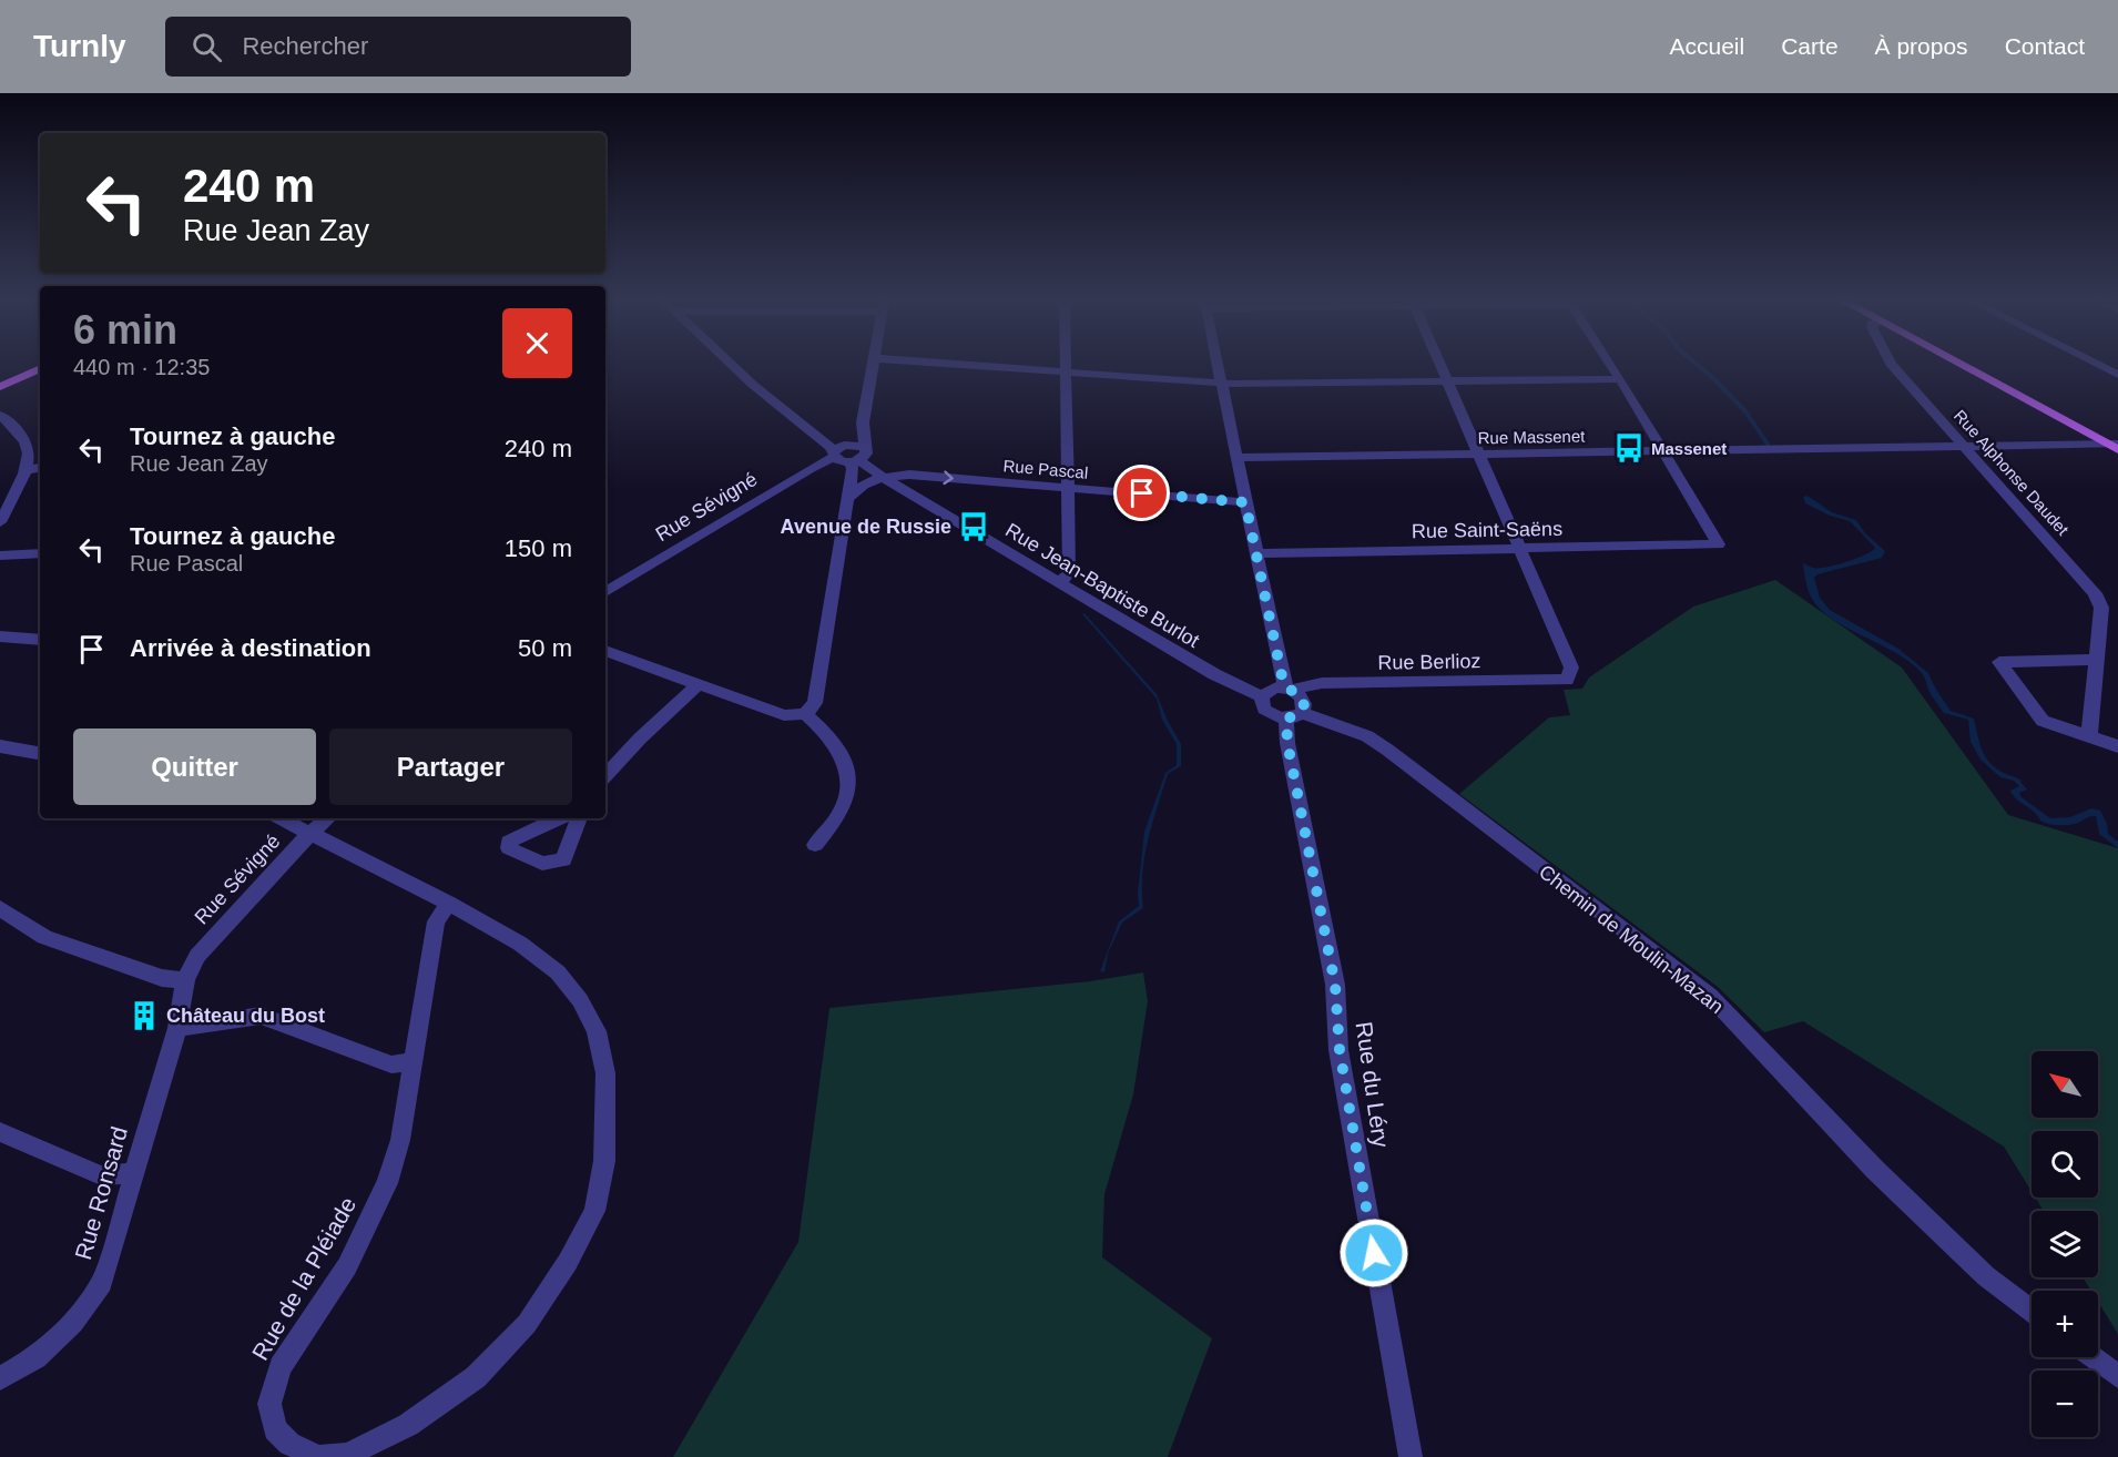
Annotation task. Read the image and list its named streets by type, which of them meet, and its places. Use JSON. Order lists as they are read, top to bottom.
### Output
{
  "streets": {
    "street": [
      "Rue Massenet",
      "Rue Pascal",
      "Rue Alphonse Daudet",
      "Rue Sévigné",
      "Rue Saint-Saëns",
      "Rue Jean-Baptiste Burlot",
      "Rue Berlioz",
      "Chemin de Moulin-Mazan",
      "Rue du Léry",
      "Rue Ronsard",
      "Rue de la Pléiade"
    ]
  },
  "crossings": [
    ["Rue Massenet", "Rue Alphonse Daudet"],
    ["Rue Massenet", "Rue Saint-Saëns"],
    ["Rue Pascal", "Rue Jean-Baptiste Burlot"],
    ["Rue Sévigné", "Rue Jean-Baptiste Burlot"],
    ["Rue Sévigné", "Rue Ronsard"],
    ["Rue Sévigné", "Rue de la Pléiade"],
    ["Rue Saint-Saëns", "Rue Berlioz"],
    ["Rue Jean-Baptiste Burlot", "Rue Berlioz"],
    ["Rue Jean-Baptiste Burlot", "Chemin de Moulin-Mazan"],
    ["Rue Jean-Baptiste Burlot", "Rue du Léry"],
    ["Rue Berlioz", "Chemin de Moulin-Mazan"],
    ["Rue Berlioz", "Rue du Léry"],
    ["Chemin de Moulin-Mazan", "Rue du Léry"]
  ],
  "places": {
    "bus stop": ["Massenet", "Avenue de Russie"],
    "building": ["Château du Bost"]
  },
  "north": "top left",
  "page": {
    "header": "Turnly",
    "search": "Rechercher",
    "nav": [
      "Accueil",
      "Carte",
      "À propos",
      "Contact"
    ],
    "turn": ["240 m", "Rue Jean Zay"],
    "heading": ["6 min", "440 m · 12:35"],
    "list": [
      {
        "name": "Tournez à gauche",
        "note": "Rue Jean Zay",
        "value": "240 m"
      },
      {
        "name": "Tournez à gauche",
        "note": "Rue Pascal",
        "value": "150 m"
      },
      {
        "name": "Arrivée à destination",
        "value": "50 m"
      }
    ],
    "buttons": ["Quitter", "Partager"],
    "map_buttons": ["+", "−"]
  }
}
